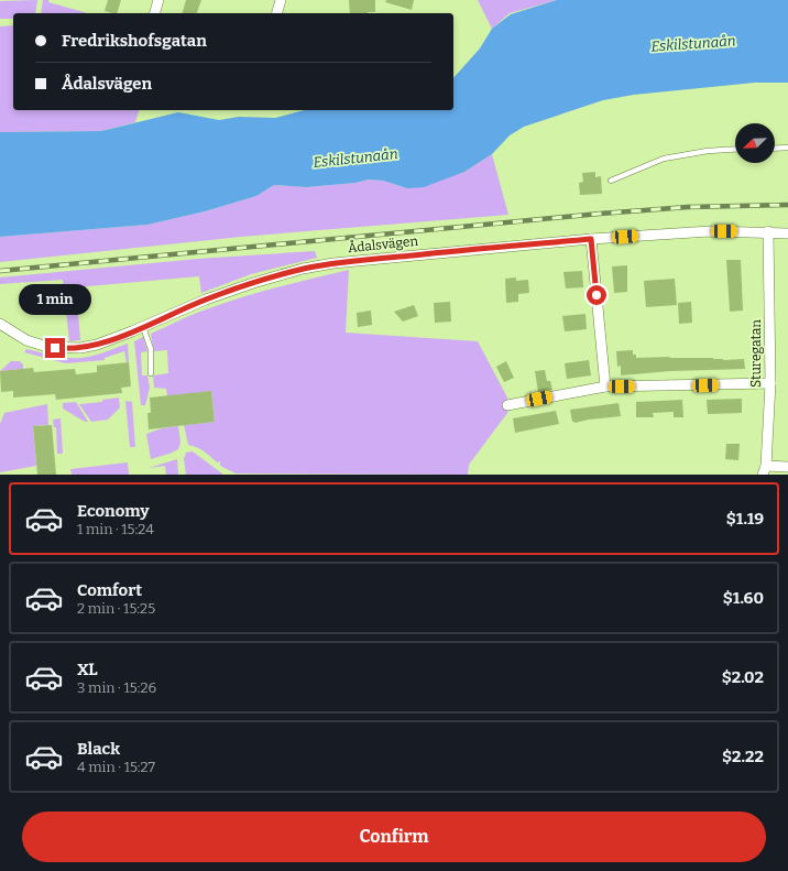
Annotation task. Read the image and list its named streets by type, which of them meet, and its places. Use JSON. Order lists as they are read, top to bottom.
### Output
{
  "streets": {
    "street": ["Ådalsvägen", "Sturegatan"]
  },
  "crossings": [
    ["Ådalsvägen", "Sturegatan"]
  ],
  "water": ["Eskilstunaån"],
  "north": "bottom left",
  "page": {
    "banner": ["Fredrikshofsgatan", "Ådalsvägen"],
    "bubble": "1 min",
    "list": [
      {
        "name": "Economy",
        "note": "1 min · 15:24",
        "value": "$1.19"
      },
      {
        "name": "Comfort",
        "note": "2 min · 15:25",
        "value": "$1.60"
      },
      {
        "name": "XL",
        "note": "3 min · 15:26",
        "value": "$2.02"
      },
      {
        "name": "Black",
        "note": "4 min · 15:27",
        "value": "$2.22"
      }
    ],
    "buttons": "Confirm"
  }
}
